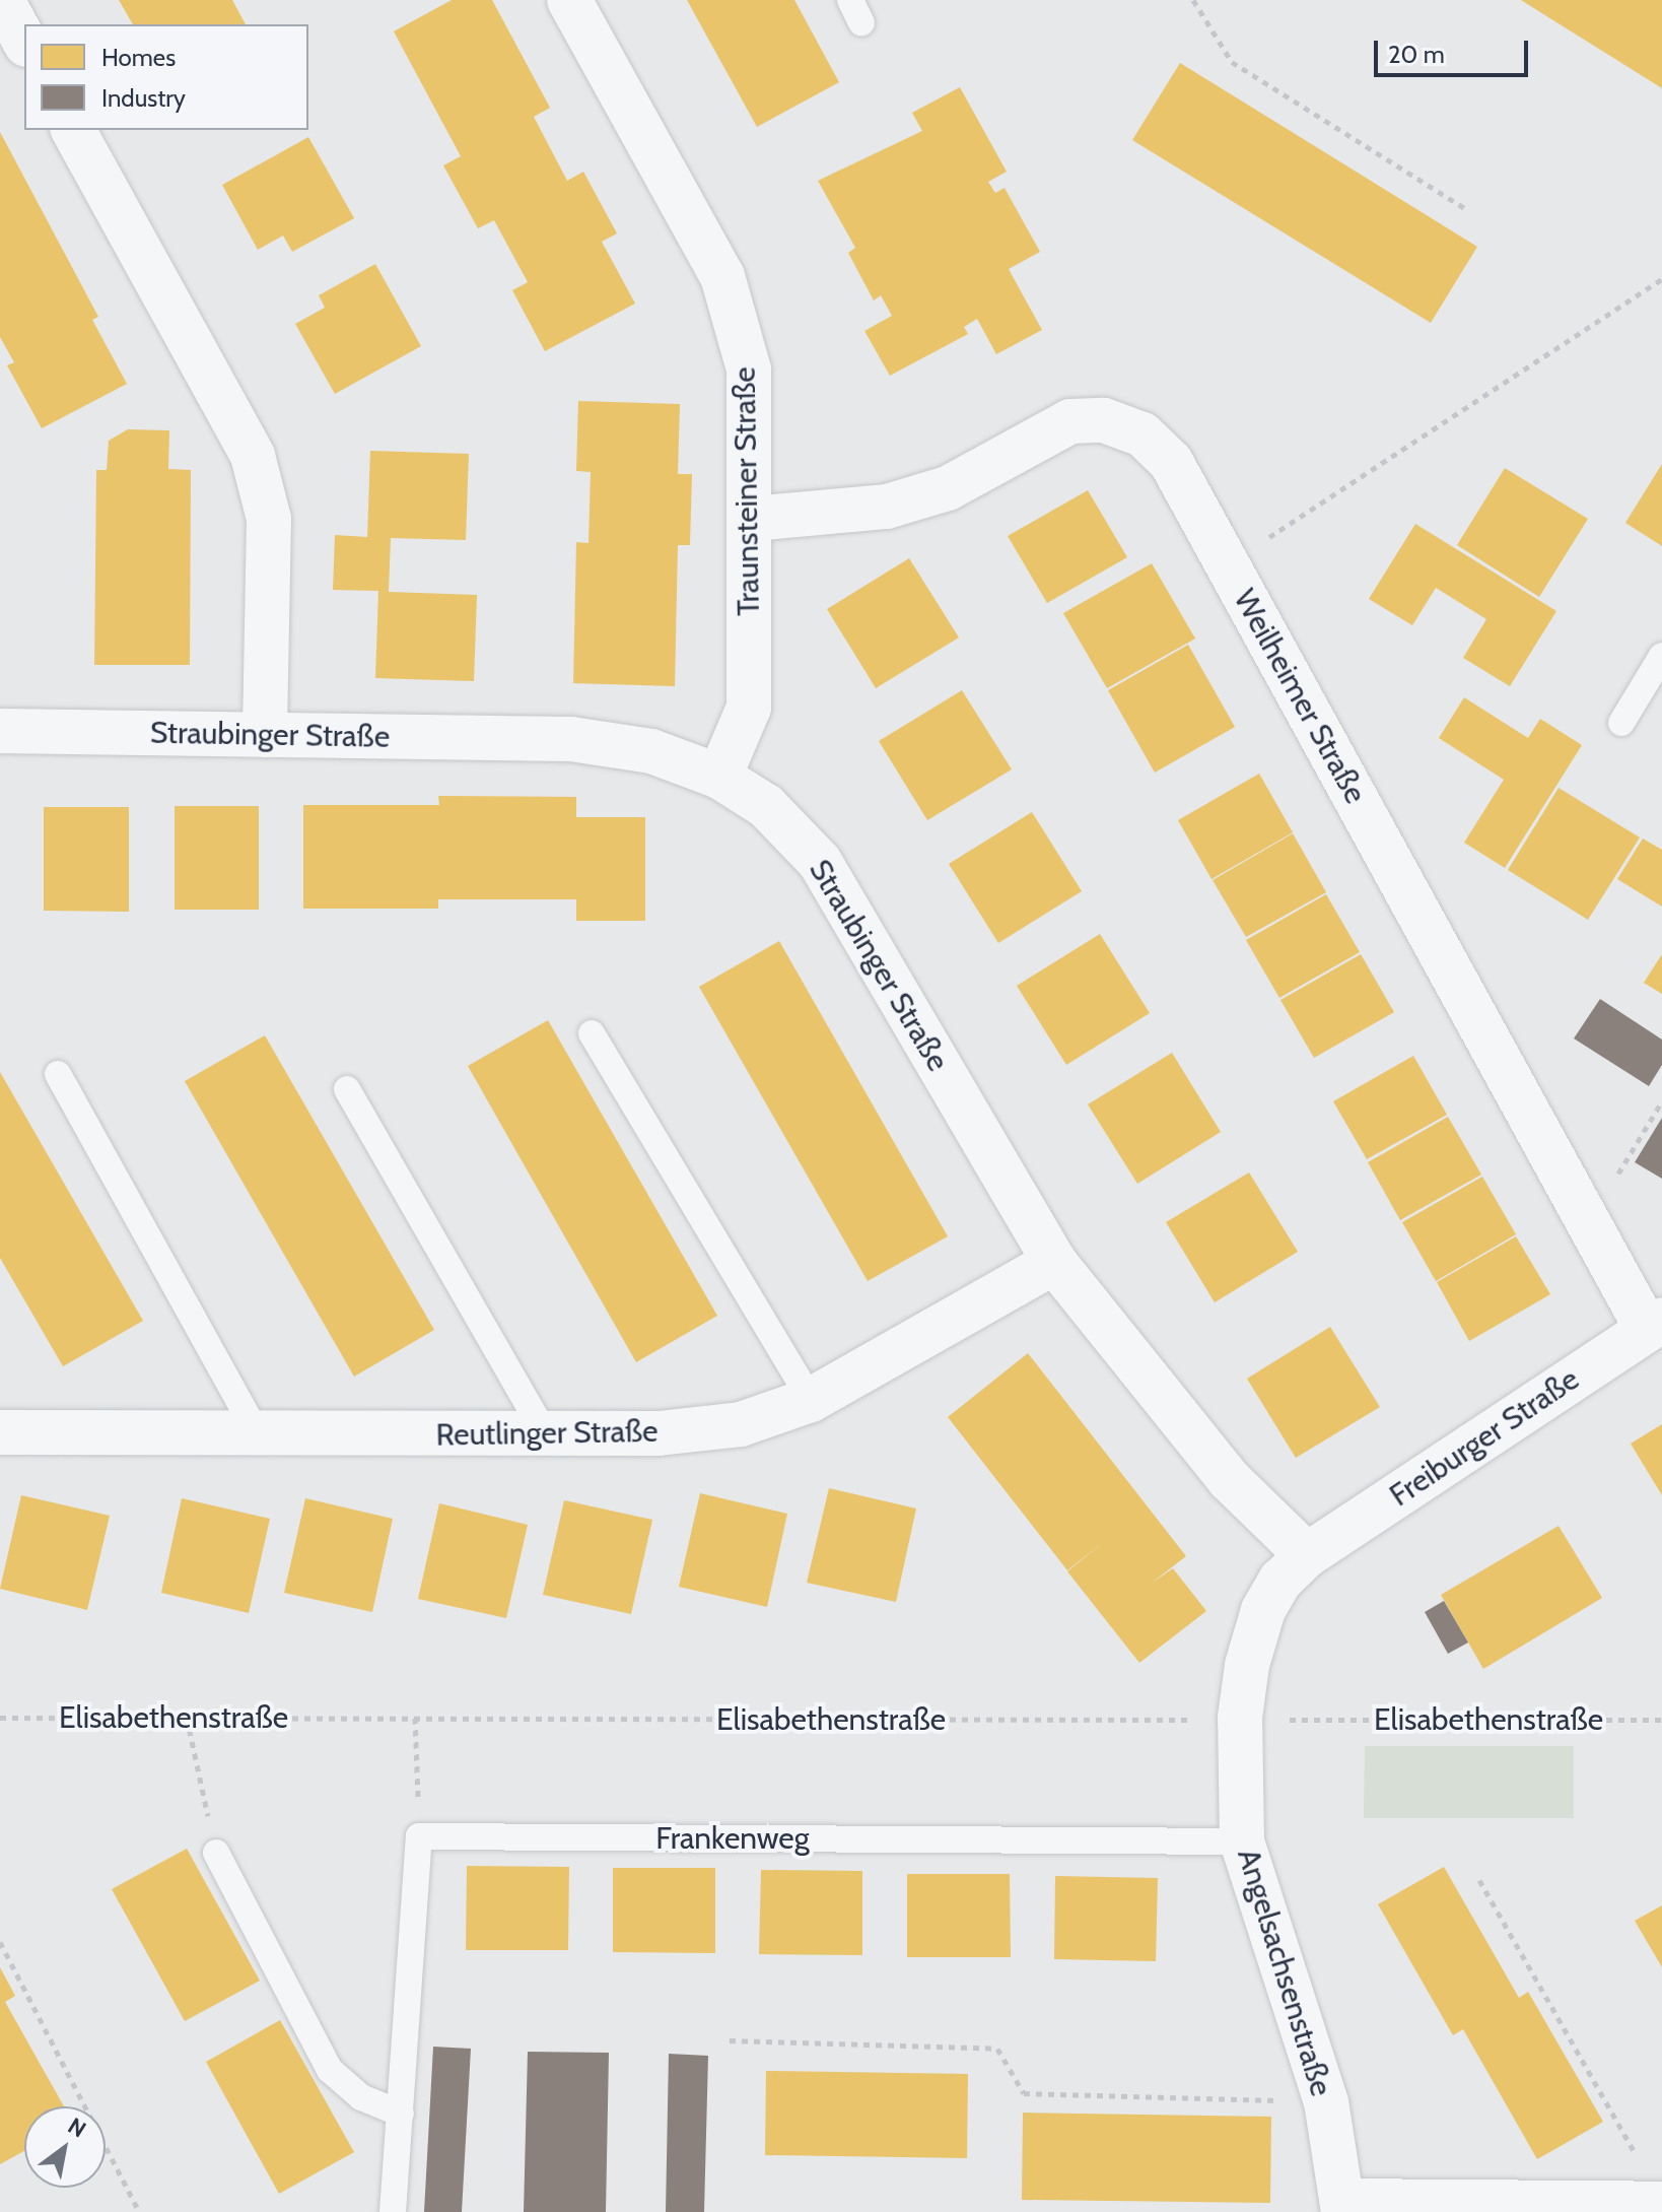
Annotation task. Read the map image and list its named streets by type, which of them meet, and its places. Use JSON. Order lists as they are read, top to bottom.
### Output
{
  "streets": {
    "street": [
      "Traunsteiner Straße",
      "Weilheimer Straße",
      "Straubinger Straße",
      "Reutlinger Straße",
      "Freiburger Straße",
      "Angelsachsenstraße"
    ],
    "lane": ["Frankenweg"],
    "path": ["Elisabethenstraße"]
  },
  "crossings": [
    ["Traunsteiner Straße", "Weilheimer Straße"],
    ["Traunsteiner Straße", "Straubinger Straße"],
    ["Weilheimer Straße", "Freiburger Straße"],
    ["Straubinger Straße", "Reutlinger Straße"],
    ["Straubinger Straße", "Freiburger Straße"],
    ["Straubinger Straße", "Angelsachsenstraße"],
    ["Freiburger Straße", "Angelsachsenstraße"],
    ["Elisabethenstraße", "Angelsachsenstraße"],
    ["Frankenweg", "Angelsachsenstraße"]
  ],
  "legend": ["Homes", "Industry"],
  "scale_bar": "20 m",
  "north": "top right"
}
